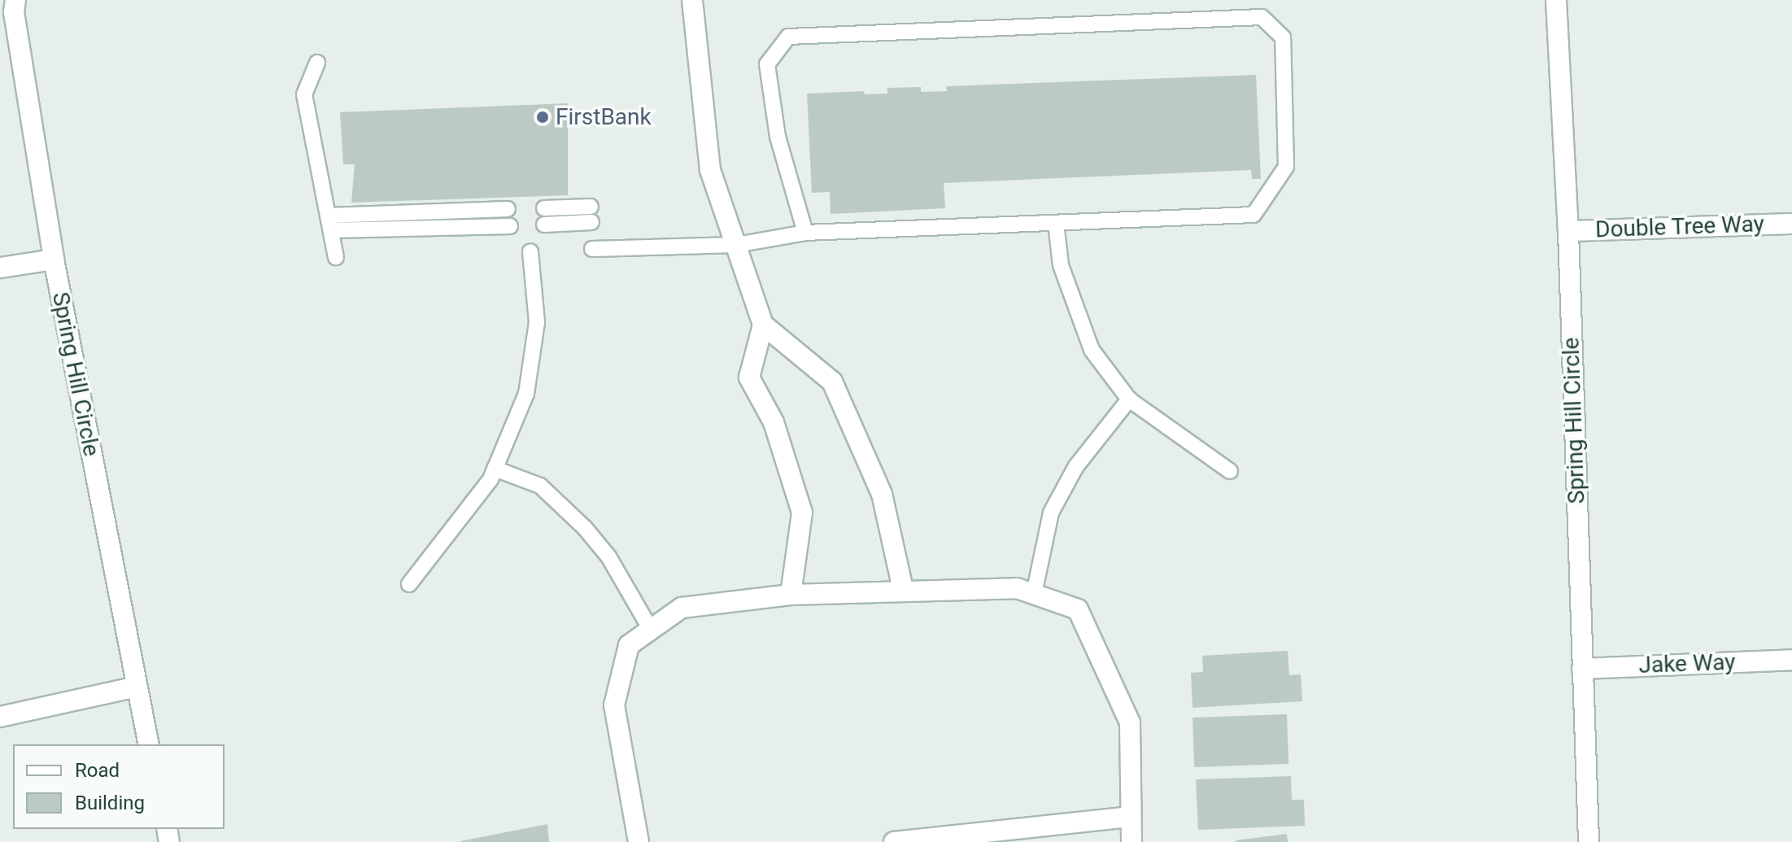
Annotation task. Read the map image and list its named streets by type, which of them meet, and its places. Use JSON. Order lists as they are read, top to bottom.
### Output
{
  "streets": {
    "street": ["Double Tree Way", "Spring Hill Circle", "Jake Way"]
  },
  "crossings": [
    ["Double Tree Way", "Spring Hill Circle"],
    ["Spring Hill Circle", "Jake Way"]
  ],
  "places": ["FirstBank"],
  "legend": ["Road", "Building"]
}
